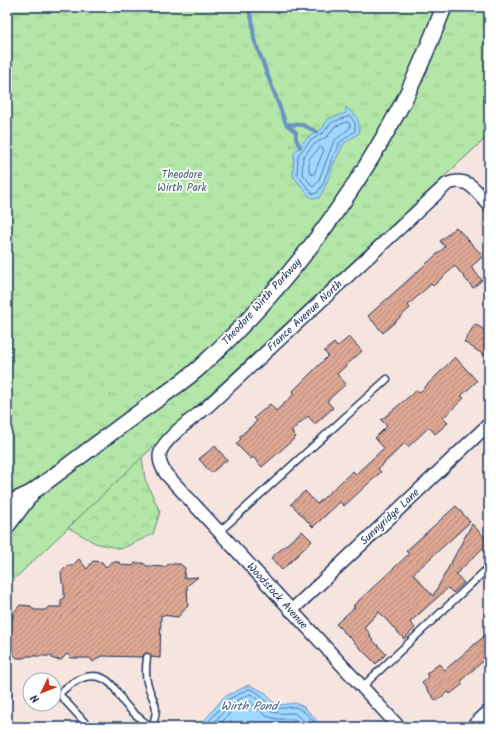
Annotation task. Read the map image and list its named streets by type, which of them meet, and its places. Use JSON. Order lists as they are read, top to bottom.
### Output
{
  "streets": {
    "street": [
      "Theodore Wirth Parkway",
      "France Avenue North",
      "Sunnyridge Lane",
      "Woodstock Avenue"
    ]
  },
  "crossings": [
    ["France Avenue North", "Woodstock Avenue"],
    ["Sunnyridge Lane", "Woodstock Avenue"]
  ],
  "water": ["Wirth Pond"],
  "parks": ["Theodore Wirth Park"],
  "north": "bottom left"
}
